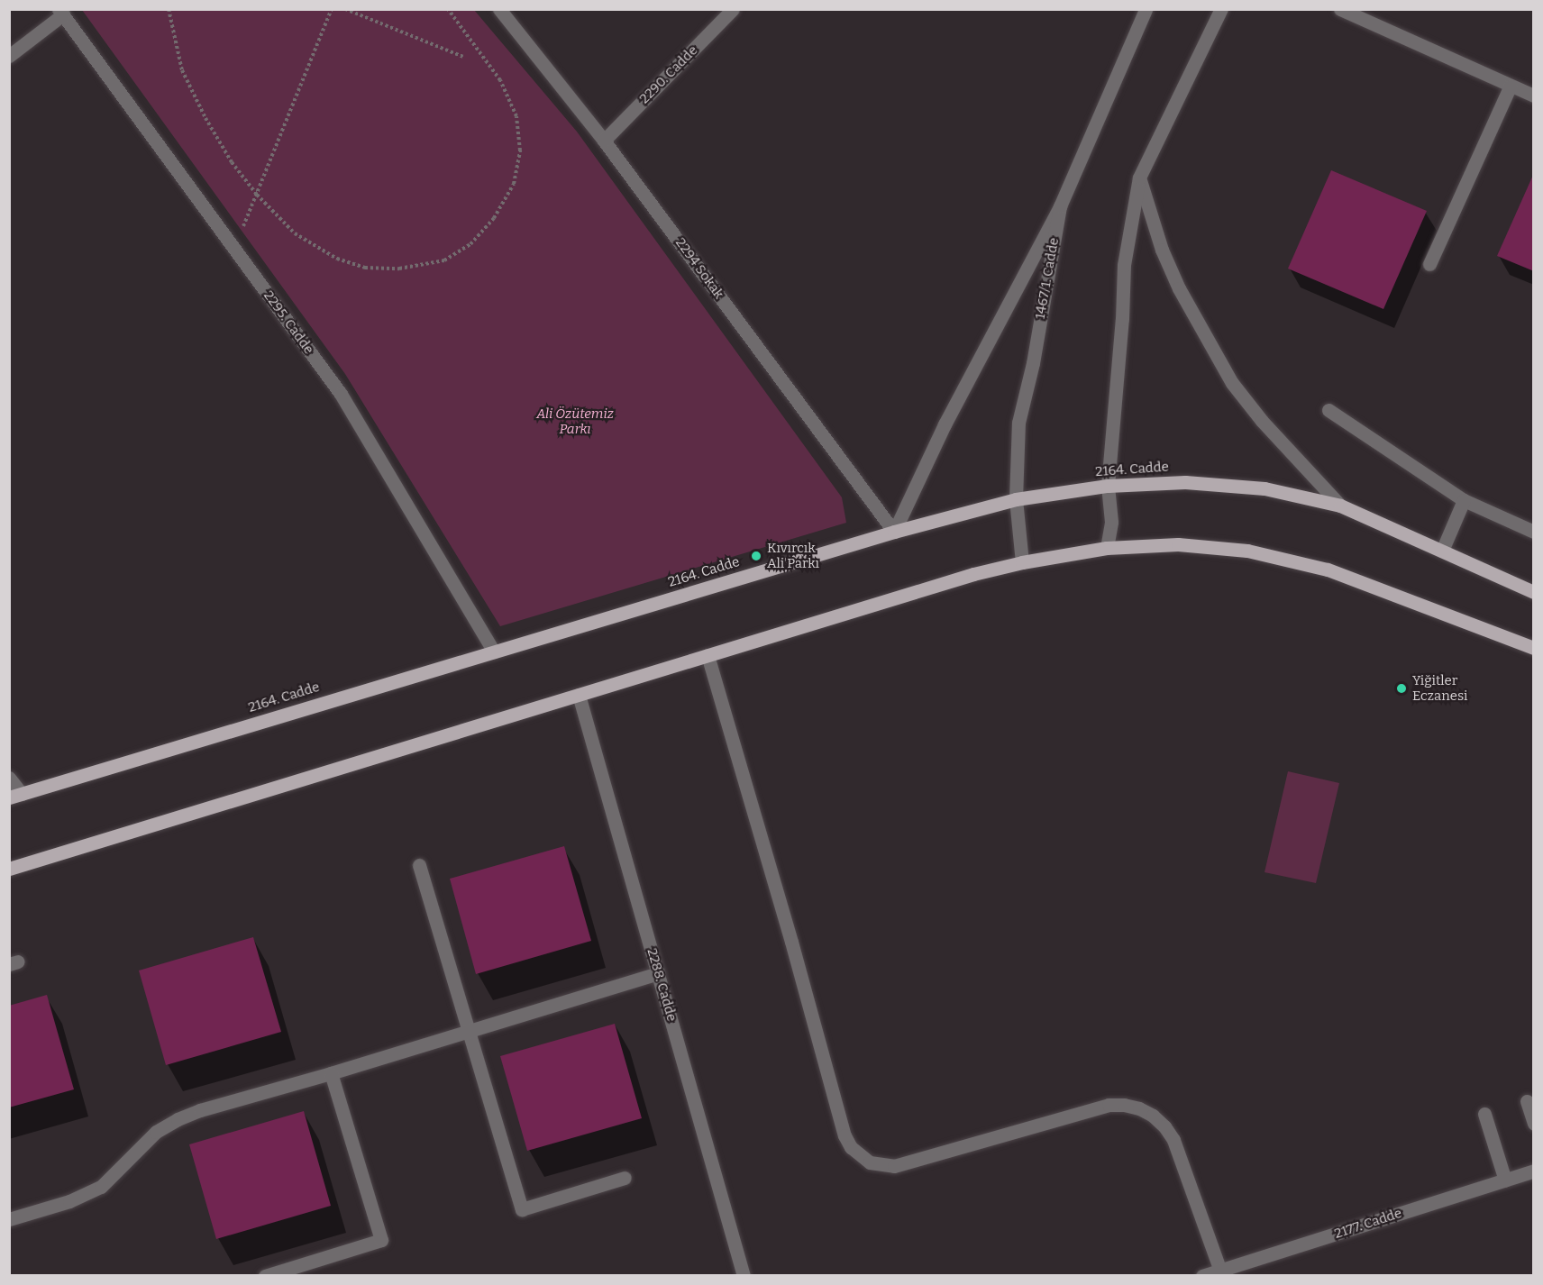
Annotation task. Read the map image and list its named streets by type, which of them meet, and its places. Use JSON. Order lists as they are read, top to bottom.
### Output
{
  "streets": {
    "main road": ["2164. Cadde"],
    "street": [
      "2290. Cadde",
      "2294 Sokak",
      "1467/1. Cadde",
      "2295. Cadde",
      "2288. Cadde",
      "2177. Cadde"
    ]
  },
  "crossings": [
    ["2290. Cadde", "2294 Sokak"],
    ["2294 Sokak", "2164. Cadde"],
    ["1467/1. Cadde", "2164. Cadde"],
    ["2295. Cadde", "2164. Cadde"]
  ],
  "parks": ["Ali Özütemiz Parkı"],
  "places": ["Kıvırcık Ali Parkı", "Yiğitler Eczanesi"]
}
